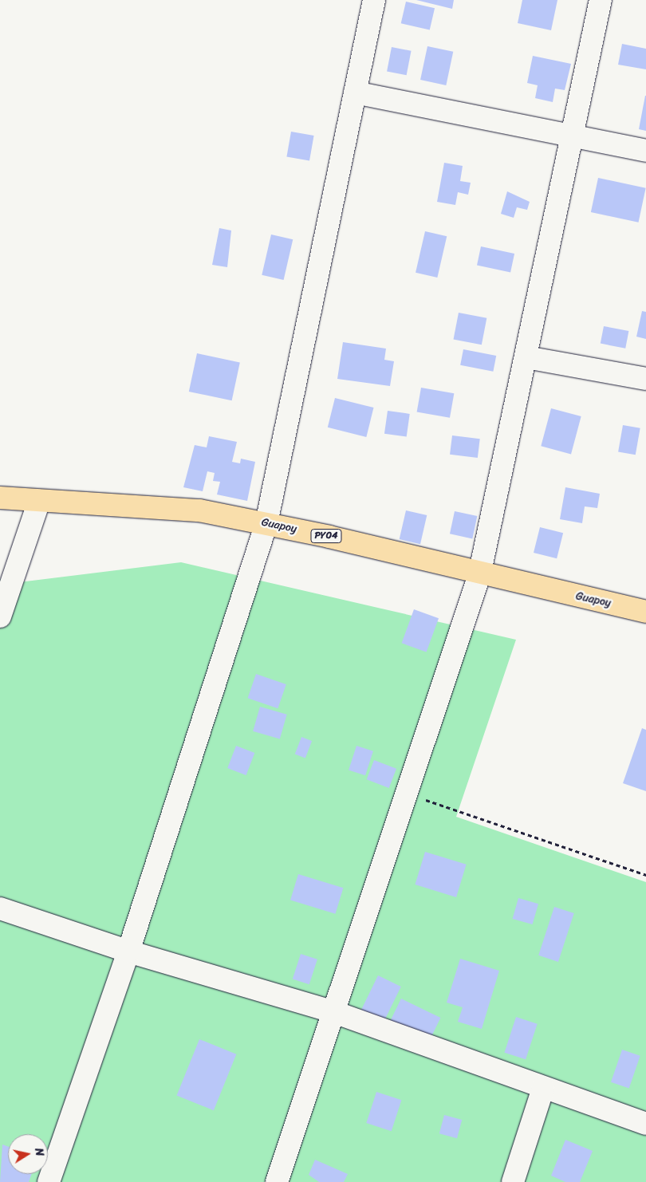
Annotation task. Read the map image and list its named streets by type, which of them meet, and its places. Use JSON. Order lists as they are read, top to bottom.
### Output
{
  "streets": {
    "main road": ["Guapoy", "PY04"]
  },
  "north": "right"
}
